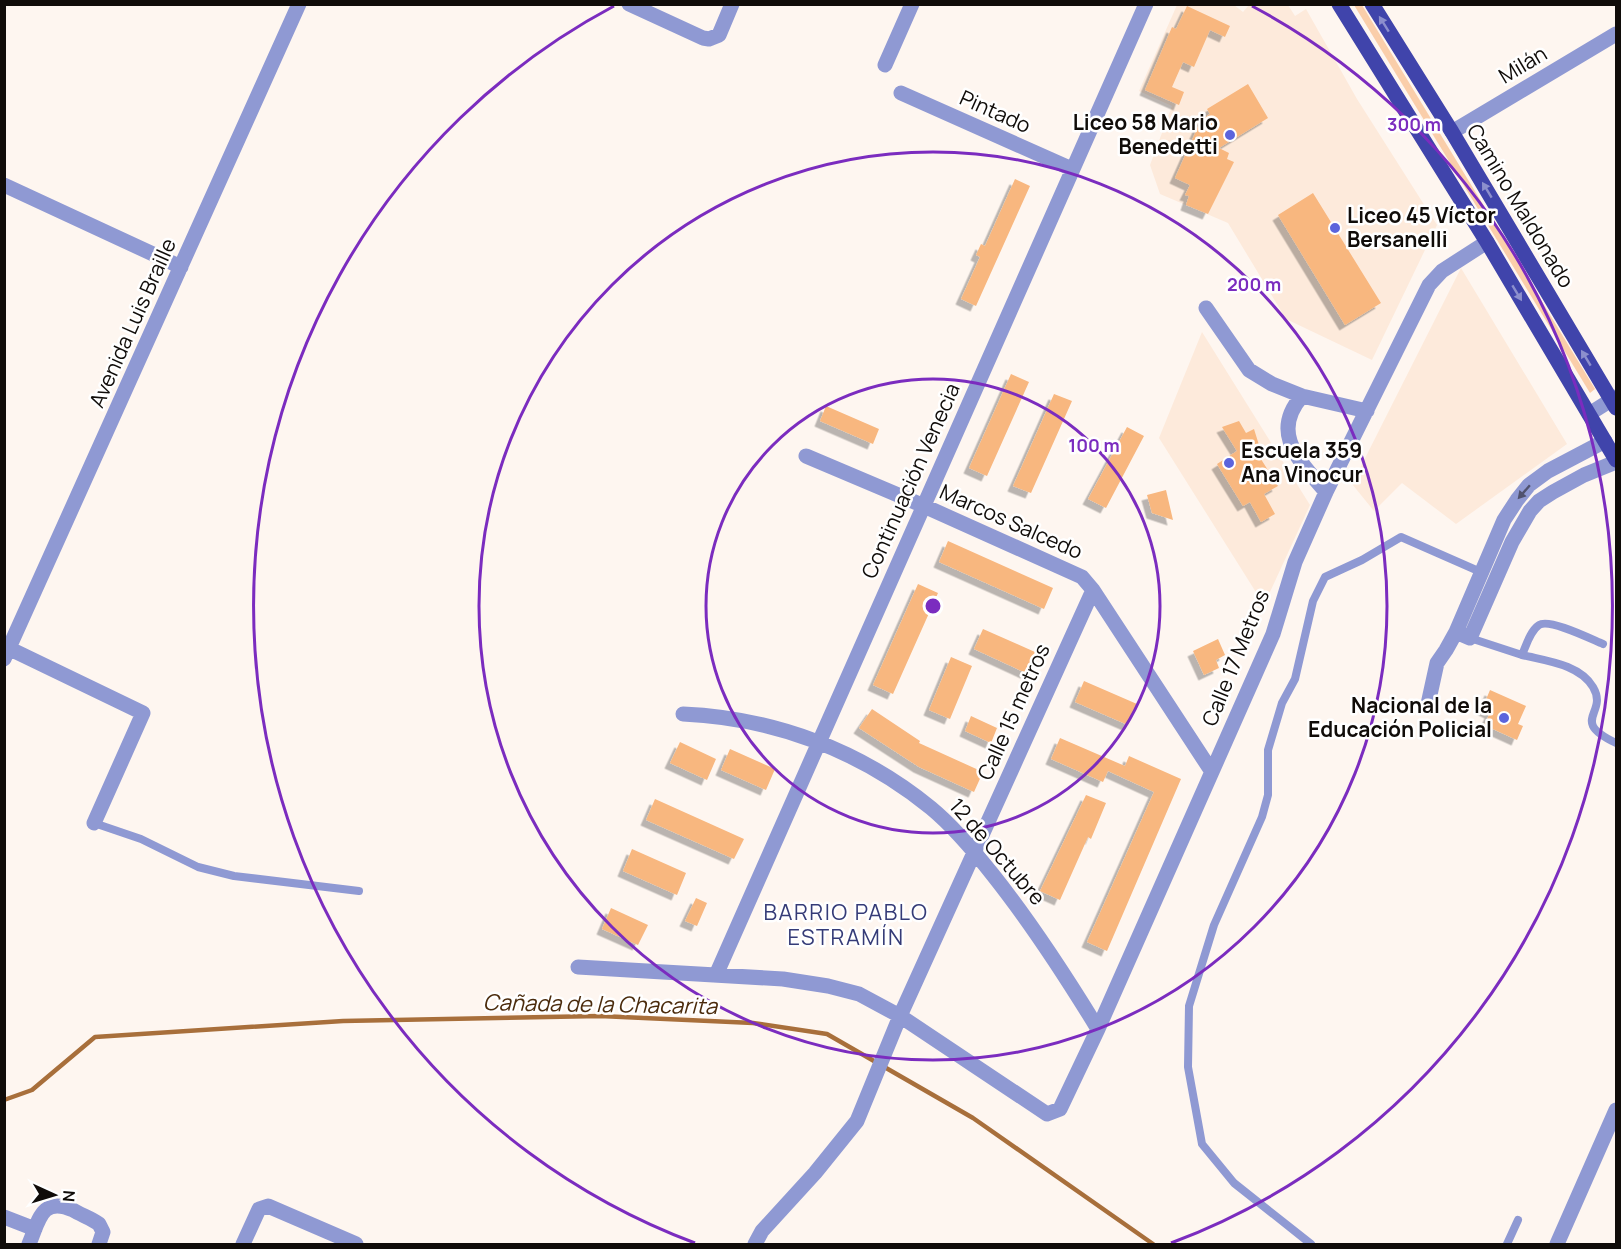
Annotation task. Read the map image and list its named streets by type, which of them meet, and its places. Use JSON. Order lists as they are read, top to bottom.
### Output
{
  "streets": {
    "main road": ["Camino Maldonado"],
    "street": [
      "Milán",
      "Pintado",
      "Avenida Luis Braille",
      "Continuación Venecia",
      "Marcos Salcedo",
      "Calle 17 Metros",
      "Calle 15 metros",
      "12 de Octubre"
    ]
  },
  "crossings": [
    ["Milán", "Camino Maldonado"],
    ["Pintado", "Continuación Venecia"],
    ["Continuación Venecia", "Marcos Salcedo"],
    ["Continuación Venecia", "12 de Octubre"],
    ["Marcos Salcedo", "Calle 17 Metros"],
    ["Marcos Salcedo", "Calle 15 metros"],
    ["Calle 17 Metros", "Calle 15 metros"],
    ["Calle 17 Metros", "12 de Octubre"],
    ["Calle 15 metros", "12 de Octubre"]
  ],
  "districts": ["BARRIO PABLO ESTRAMÍN"],
  "water": ["Cañada de la Chacarita"],
  "places": [
    "Liceo 58 Mario Benedetti",
    "Liceo 45 Víctor Bersanelli",
    "Escuela 359 Ana Vinocur",
    "Nacional de la Educación Policial"
  ],
  "north": "right",
  "rings": ["300 m", "200 m", "100 m"]
}
